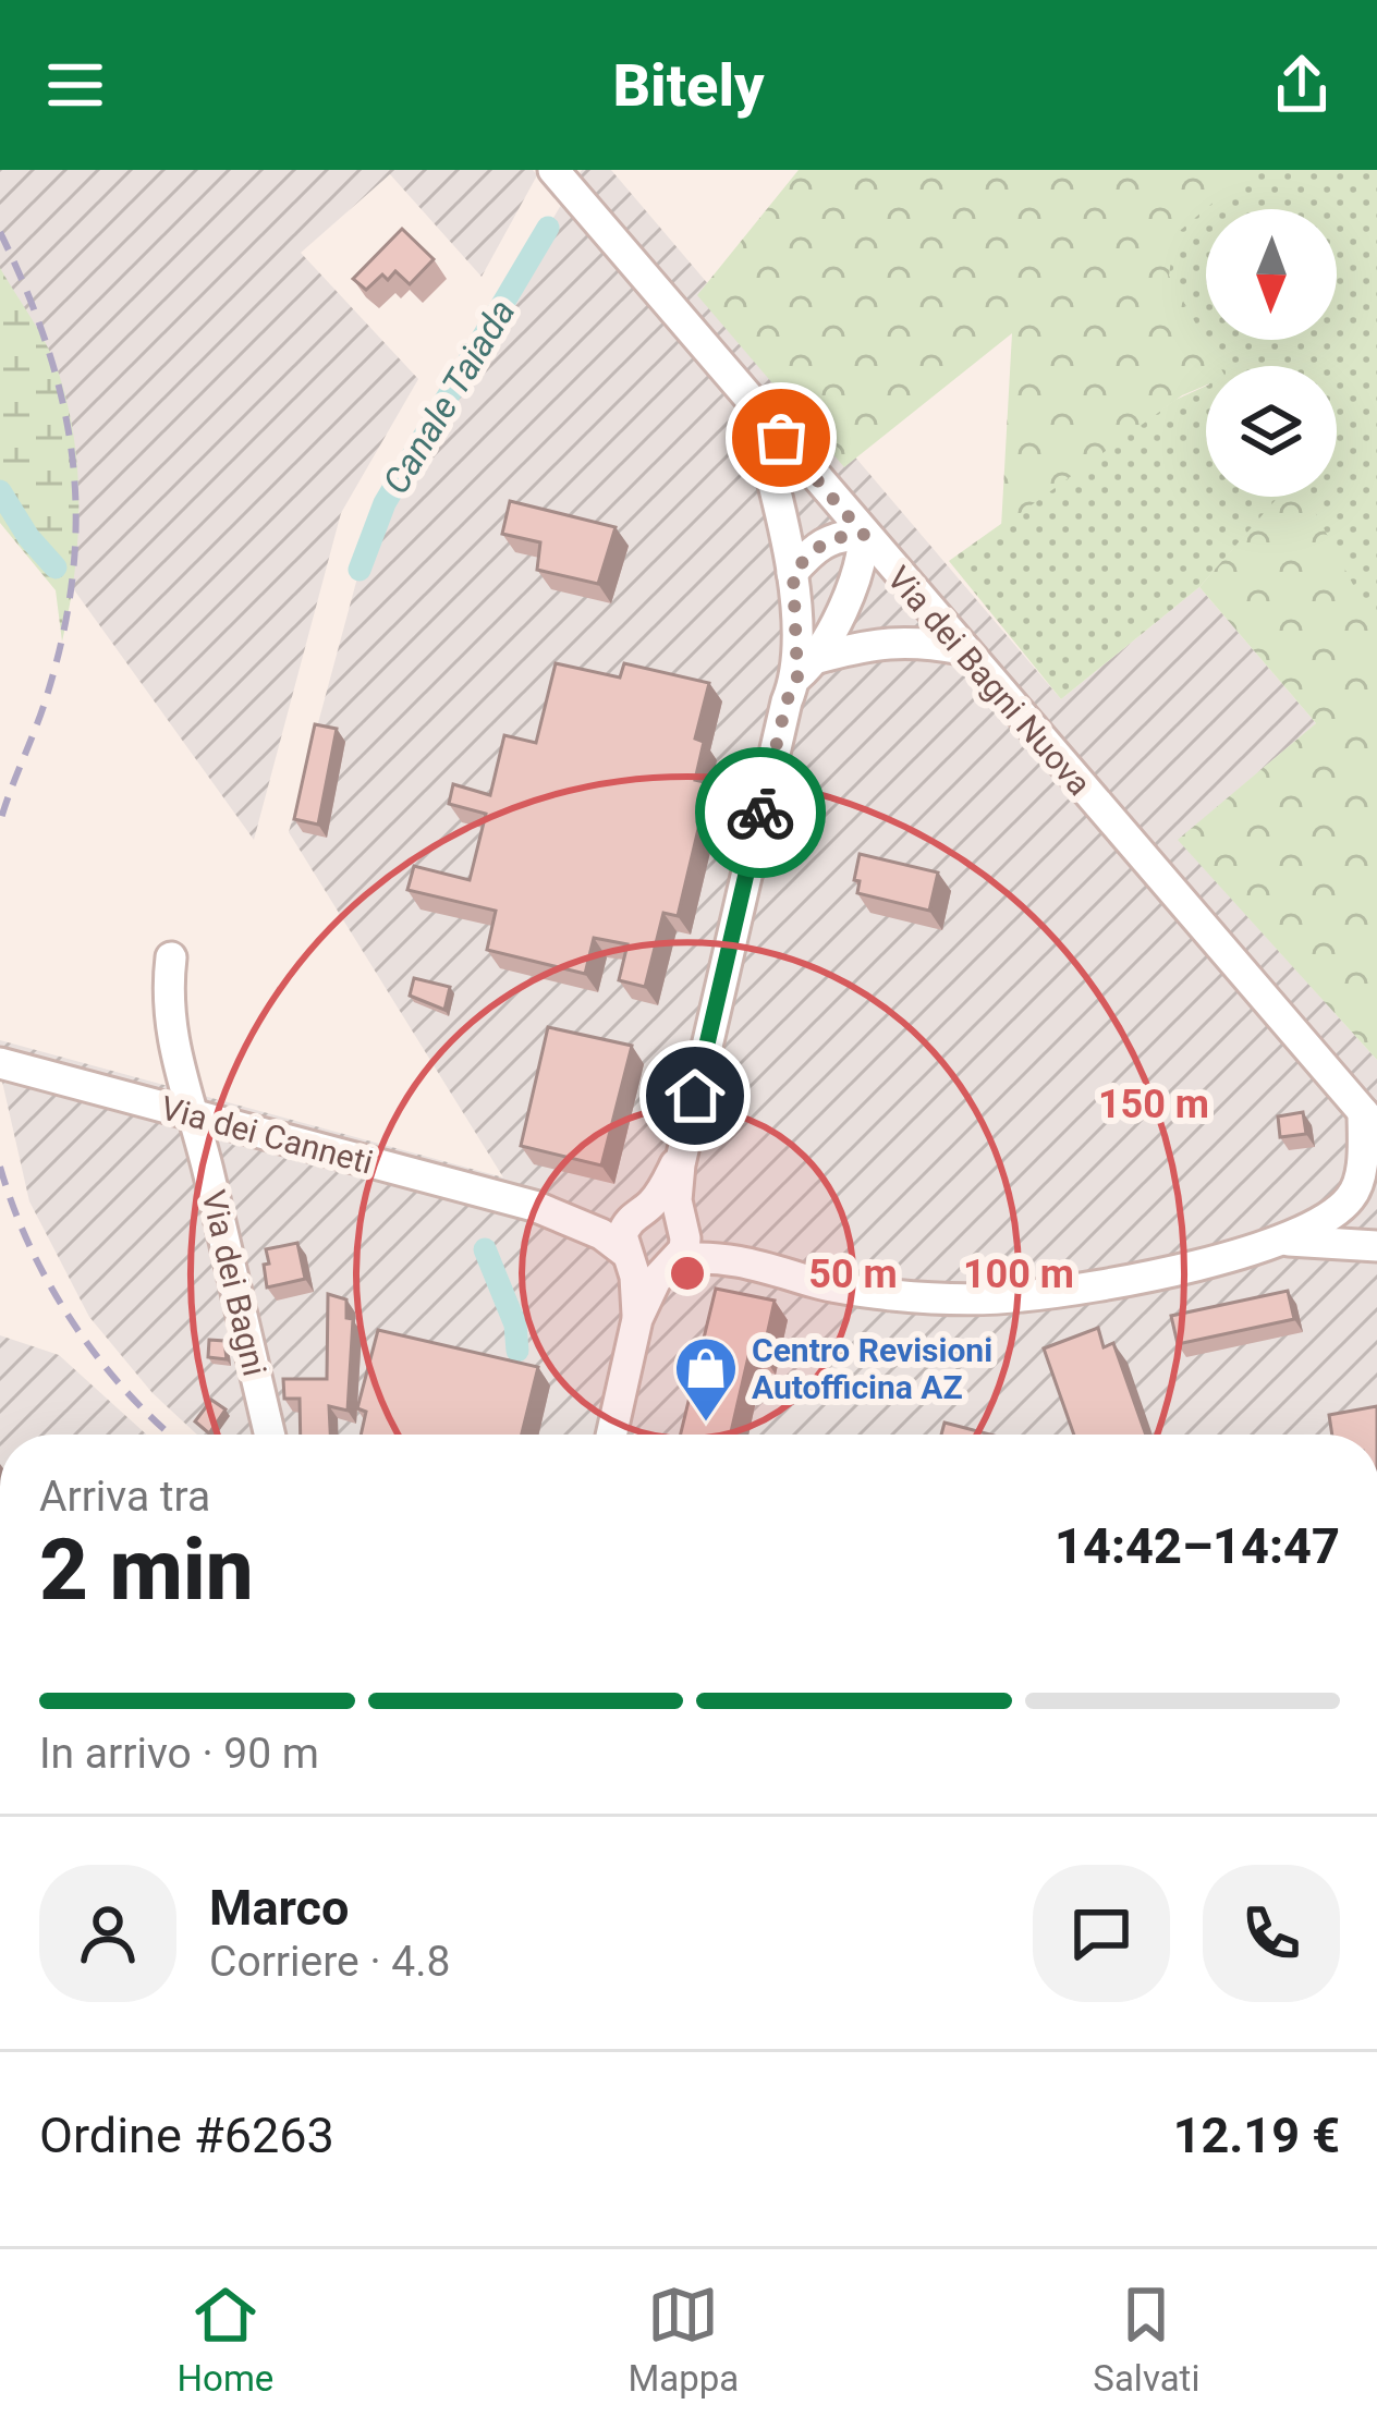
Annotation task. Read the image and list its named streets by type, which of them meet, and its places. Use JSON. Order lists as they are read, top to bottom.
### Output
{
  "streets": {
    "street": ["Via dei Bagni Nuova", "Via dei Canneti", "Via dei Bagni"]
  },
  "crossings": [
    ["Via dei Canneti", "Via dei Bagni"]
  ],
  "water": ["Canale Taiada"],
  "places": {
    "shop": ["Centro Revisioni Autofficina AZ"]
  },
  "north": "bottom",
  "page": {
    "header": "Bitely",
    "heading": ["2 min", "Arriva tra", "14:42–14:47"],
    "panel": [
      "Marco",
      "Corriere · 4.8",
      "Ordine #6263",
      "12.19 €"
    ],
    "bar": "In arrivo · 90 m",
    "tabs": ["Home", "Mappa", "Salvati"]
  },
  "rings": ["150 m", "50 m", "100 m"]
}
